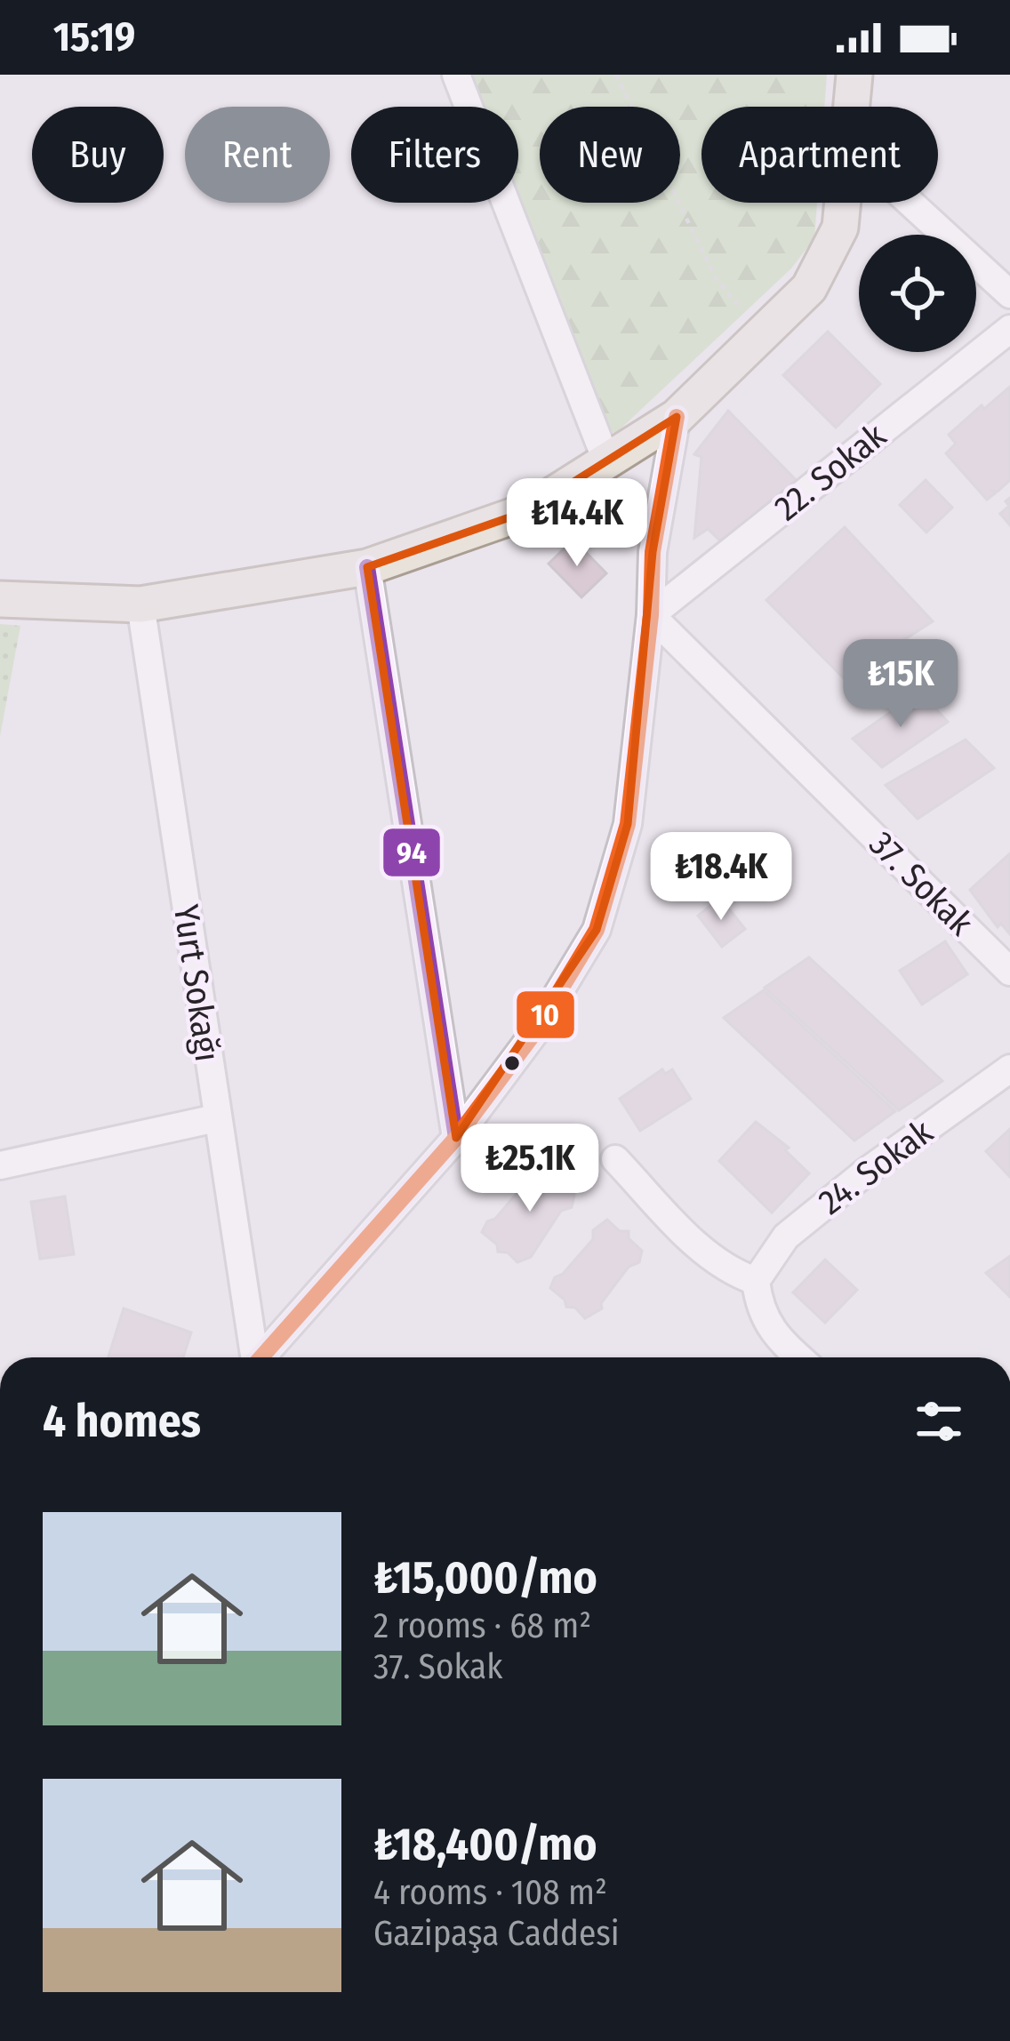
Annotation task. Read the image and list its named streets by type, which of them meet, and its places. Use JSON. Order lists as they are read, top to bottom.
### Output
{
  "streets": {
    "street": [
      "22. Sokak",
      "37. Sokak",
      "Yurt Sokağı",
      "24. Sokak"
    ]
  },
  "crossings": [
    ["22. Sokak", "37. Sokak"]
  ],
  "lines": ["transit line 10", "transit line 94"],
  "page": {
    "status": "15:19",
    "chip": [
      "Buy",
      "Rent",
      "Filters",
      "New",
      "Apartment"
    ],
    "price": [
      "₺14.4K",
      "₺15K",
      "₺18.4K",
      "₺25.1K"
    ],
    "heading": "4 homes",
    "list": [
      {
        "name": "₺15,000/mo",
        "note": "2 rooms · 68 m² · 37. Sokak"
      },
      {
        "name": "₺18,400/mo",
        "note": "4 rooms · 108 m² · Gazipaşa Caddesi"
      }
    ]
  }
}
